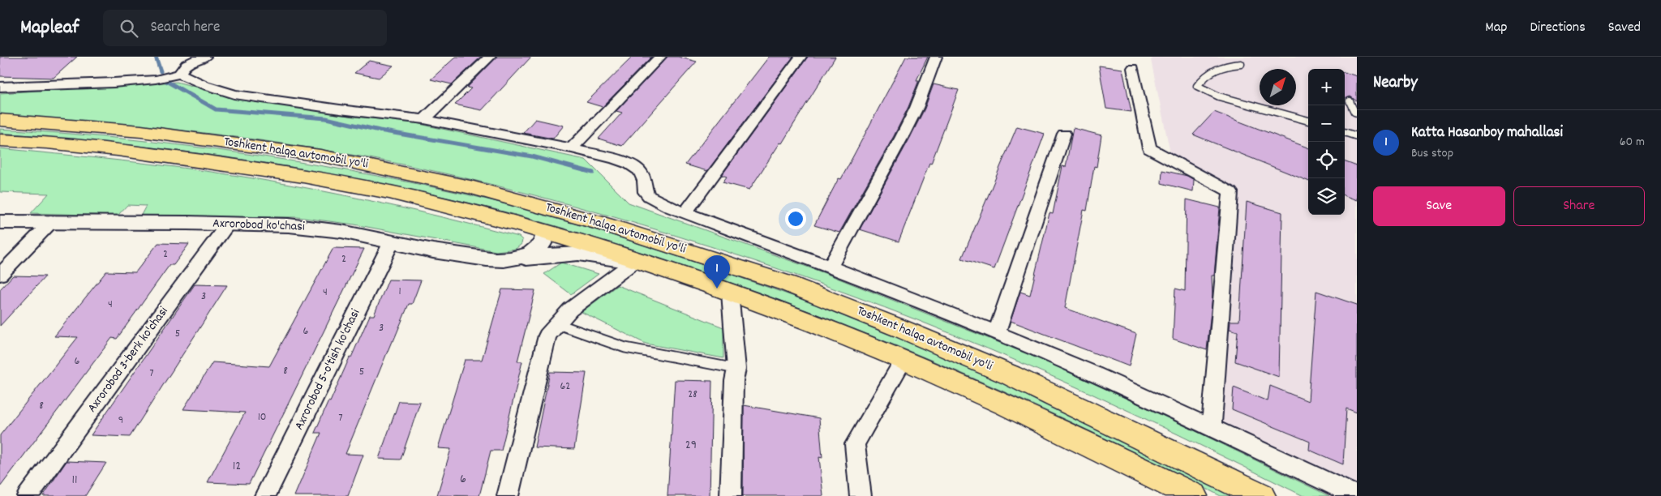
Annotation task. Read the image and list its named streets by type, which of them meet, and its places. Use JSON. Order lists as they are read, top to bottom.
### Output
{
  "streets": {
    "highway": ["Toshkent halqa avtomobil yo'li"],
    "street": ["Axrorobod ko'chasi", "Axrorobod 3-berk ko'chasi", "Axrorobod 5-o'tish ko'chasi"]
  },
  "crossings": [
    ["Toshkent halqa avtomobil yo'li", "Axrorobod ko'chasi"],
    ["Axrorobod ko'chasi", "Axrorobod 3-berk ko'chasi"],
    ["Axrorobod ko'chasi", "Axrorobod 5-o'tish ko'chasi"]
  ],
  "house_numbers": [
    "2",
    "2",
    "1",
    "4",
    "3",
    "4",
    "3",
    "6",
    "5",
    "6",
    "8",
    "5",
    "7",
    "62",
    "28",
    "8",
    "10",
    "7",
    "9",
    "29",
    "12",
    "6",
    "11"
  ],
  "north": "top right",
  "page": {
    "header": "Mapleaf",
    "search": "Search here",
    "nav": ["Map", "Directions", "Saved"],
    "heading": "Nearby",
    "map_buttons": ["+", "−"],
    "list": [
      {
        "mark": "1",
        "name": "Katta Hasanboy mahallasi",
        "note": "Bus stop",
        "value": "60 m"
      }
    ],
    "buttons": ["Save", "Share"],
    "pins": "1"
  }
}
